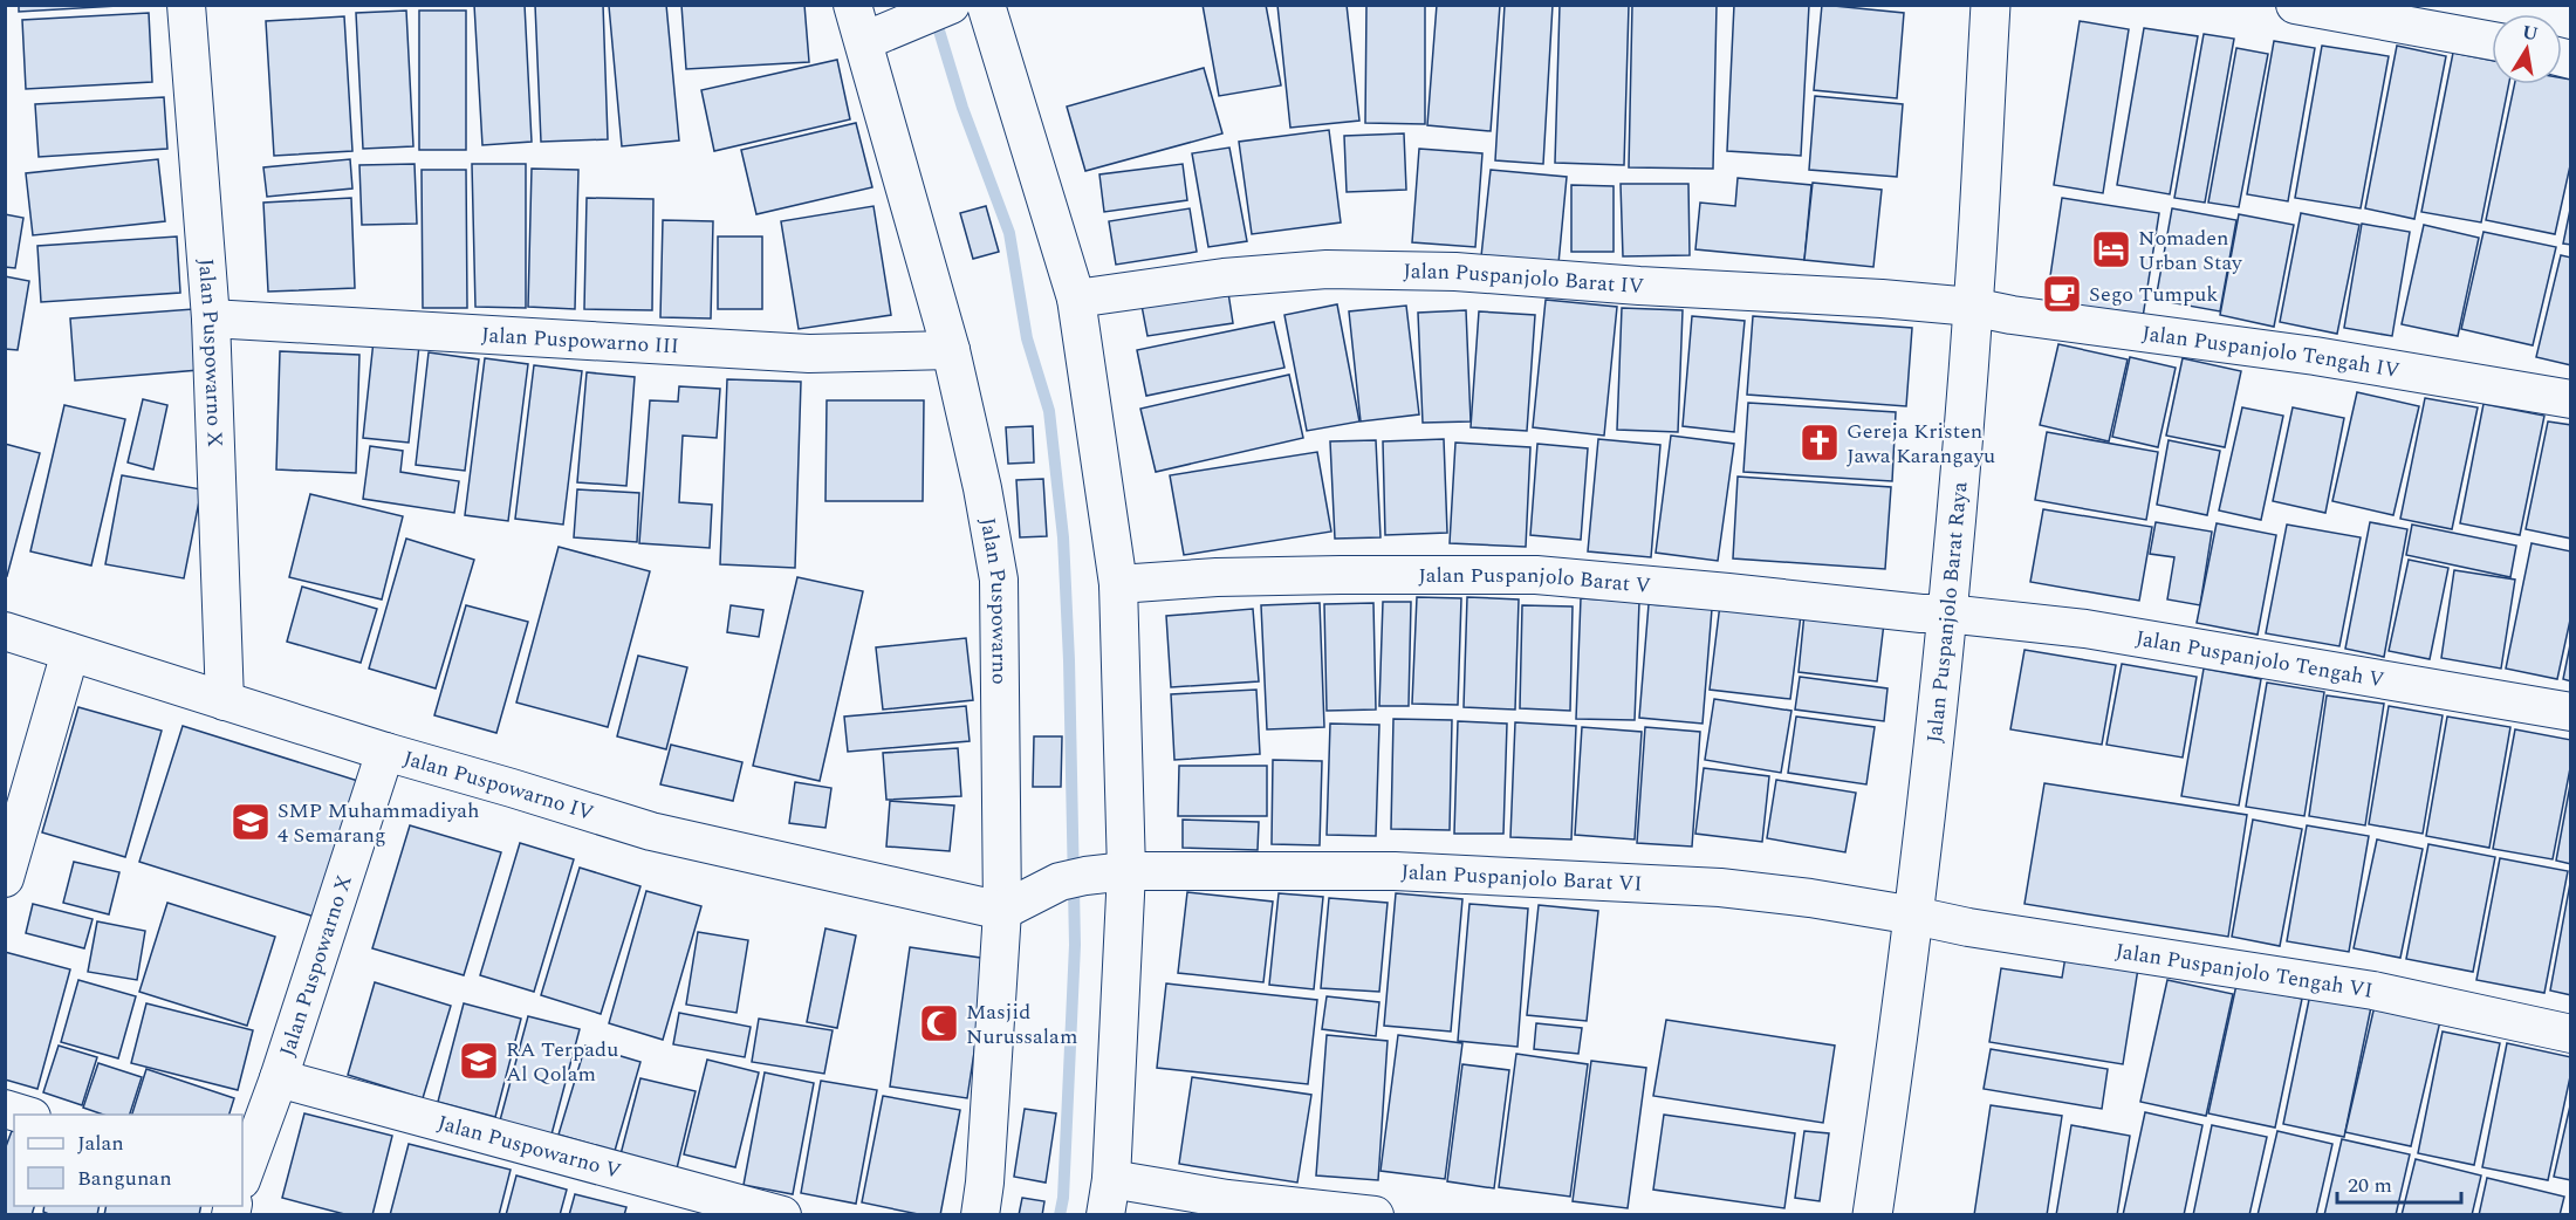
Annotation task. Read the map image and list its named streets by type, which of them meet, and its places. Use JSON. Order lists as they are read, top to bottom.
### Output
{
  "streets": {
    "street": [
      "Jalan Puspanjolo Barat IV",
      "Jalan Puspowarno III",
      "Jalan Puspanjolo Tengah IV",
      "Jalan Puspowarno X",
      "Jalan Puspanjolo Barat V",
      "Jalan Puspowarno",
      "Jalan Puspanjolo Barat Raya",
      "Jalan Puspanjolo Tengah V",
      "Jalan Puspowarno IV",
      "Jalan Puspanjolo Barat VI",
      "Jalan Puspanjolo Tengah VI",
      "Jalan Puspowarno V"
    ]
  },
  "crossings": [
    ["Jalan Puspanjolo Barat IV", "Jalan Puspanjolo Tengah IV"],
    ["Jalan Puspanjolo Barat IV", "Jalan Puspanjolo Barat Raya"],
    ["Jalan Puspowarno III", "Jalan Puspowarno X"],
    ["Jalan Puspowarno III", "Jalan Puspowarno"],
    ["Jalan Puspanjolo Tengah IV", "Jalan Puspanjolo Barat Raya"],
    ["Jalan Puspowarno X", "Jalan Puspowarno IV"],
    ["Jalan Puspowarno X", "Jalan Puspowarno V"],
    ["Jalan Puspanjolo Barat V", "Jalan Puspanjolo Barat Raya"],
    ["Jalan Puspanjolo Barat V", "Jalan Puspanjolo Tengah V"],
    ["Jalan Puspowarno", "Jalan Puspowarno IV"],
    ["Jalan Puspowarno", "Jalan Puspanjolo Barat VI"],
    ["Jalan Puspanjolo Barat Raya", "Jalan Puspanjolo Tengah V"],
    ["Jalan Puspanjolo Barat Raya", "Jalan Puspanjolo Barat VI"],
    ["Jalan Puspanjolo Barat Raya", "Jalan Puspanjolo Tengah VI"],
    ["Jalan Puspowarno IV", "Jalan Puspanjolo Barat VI"],
    ["Jalan Puspanjolo Barat VI", "Jalan Puspanjolo Tengah VI"]
  ],
  "places": {
    "hotel": ["Nomaden Urban Stay"],
    "cafe": ["Sego Tumpuk"],
    "church": ["Gereja Kristen Jawa Karangayu"],
    "school or university": ["SMP Muhammadiyah 4 Semarang", "RA Terpadu Al Qolam"],
    "mosque": ["Masjid Nurussalam"]
  },
  "legend": ["Jalan", "Bangunan"],
  "scale_bar": "20 m",
  "north": "top"
}
